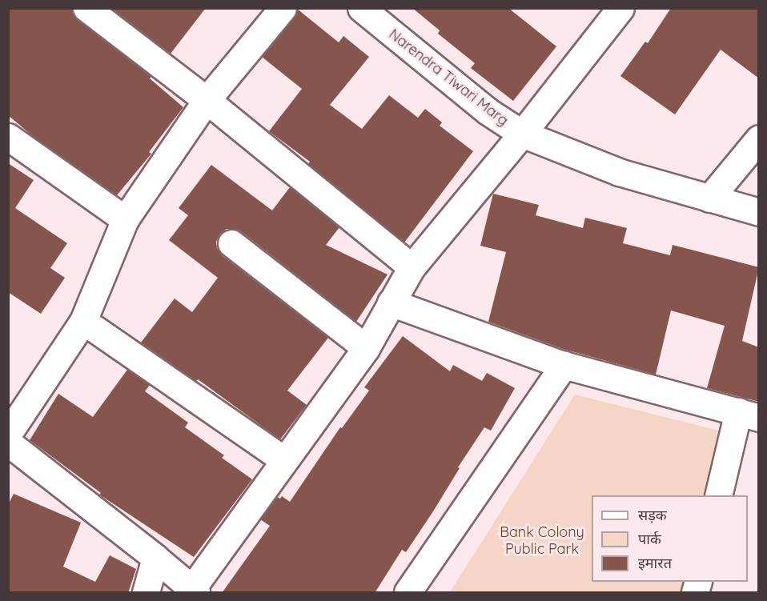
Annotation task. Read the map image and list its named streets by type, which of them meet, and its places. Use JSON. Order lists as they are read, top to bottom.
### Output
{
  "streets": {
    "street": ["Narendra Tiwari Marg"]
  },
  "parks": ["Bank Colony Public Park"],
  "legend": ["सड़क", "पार्क", "इमारत"]
}
